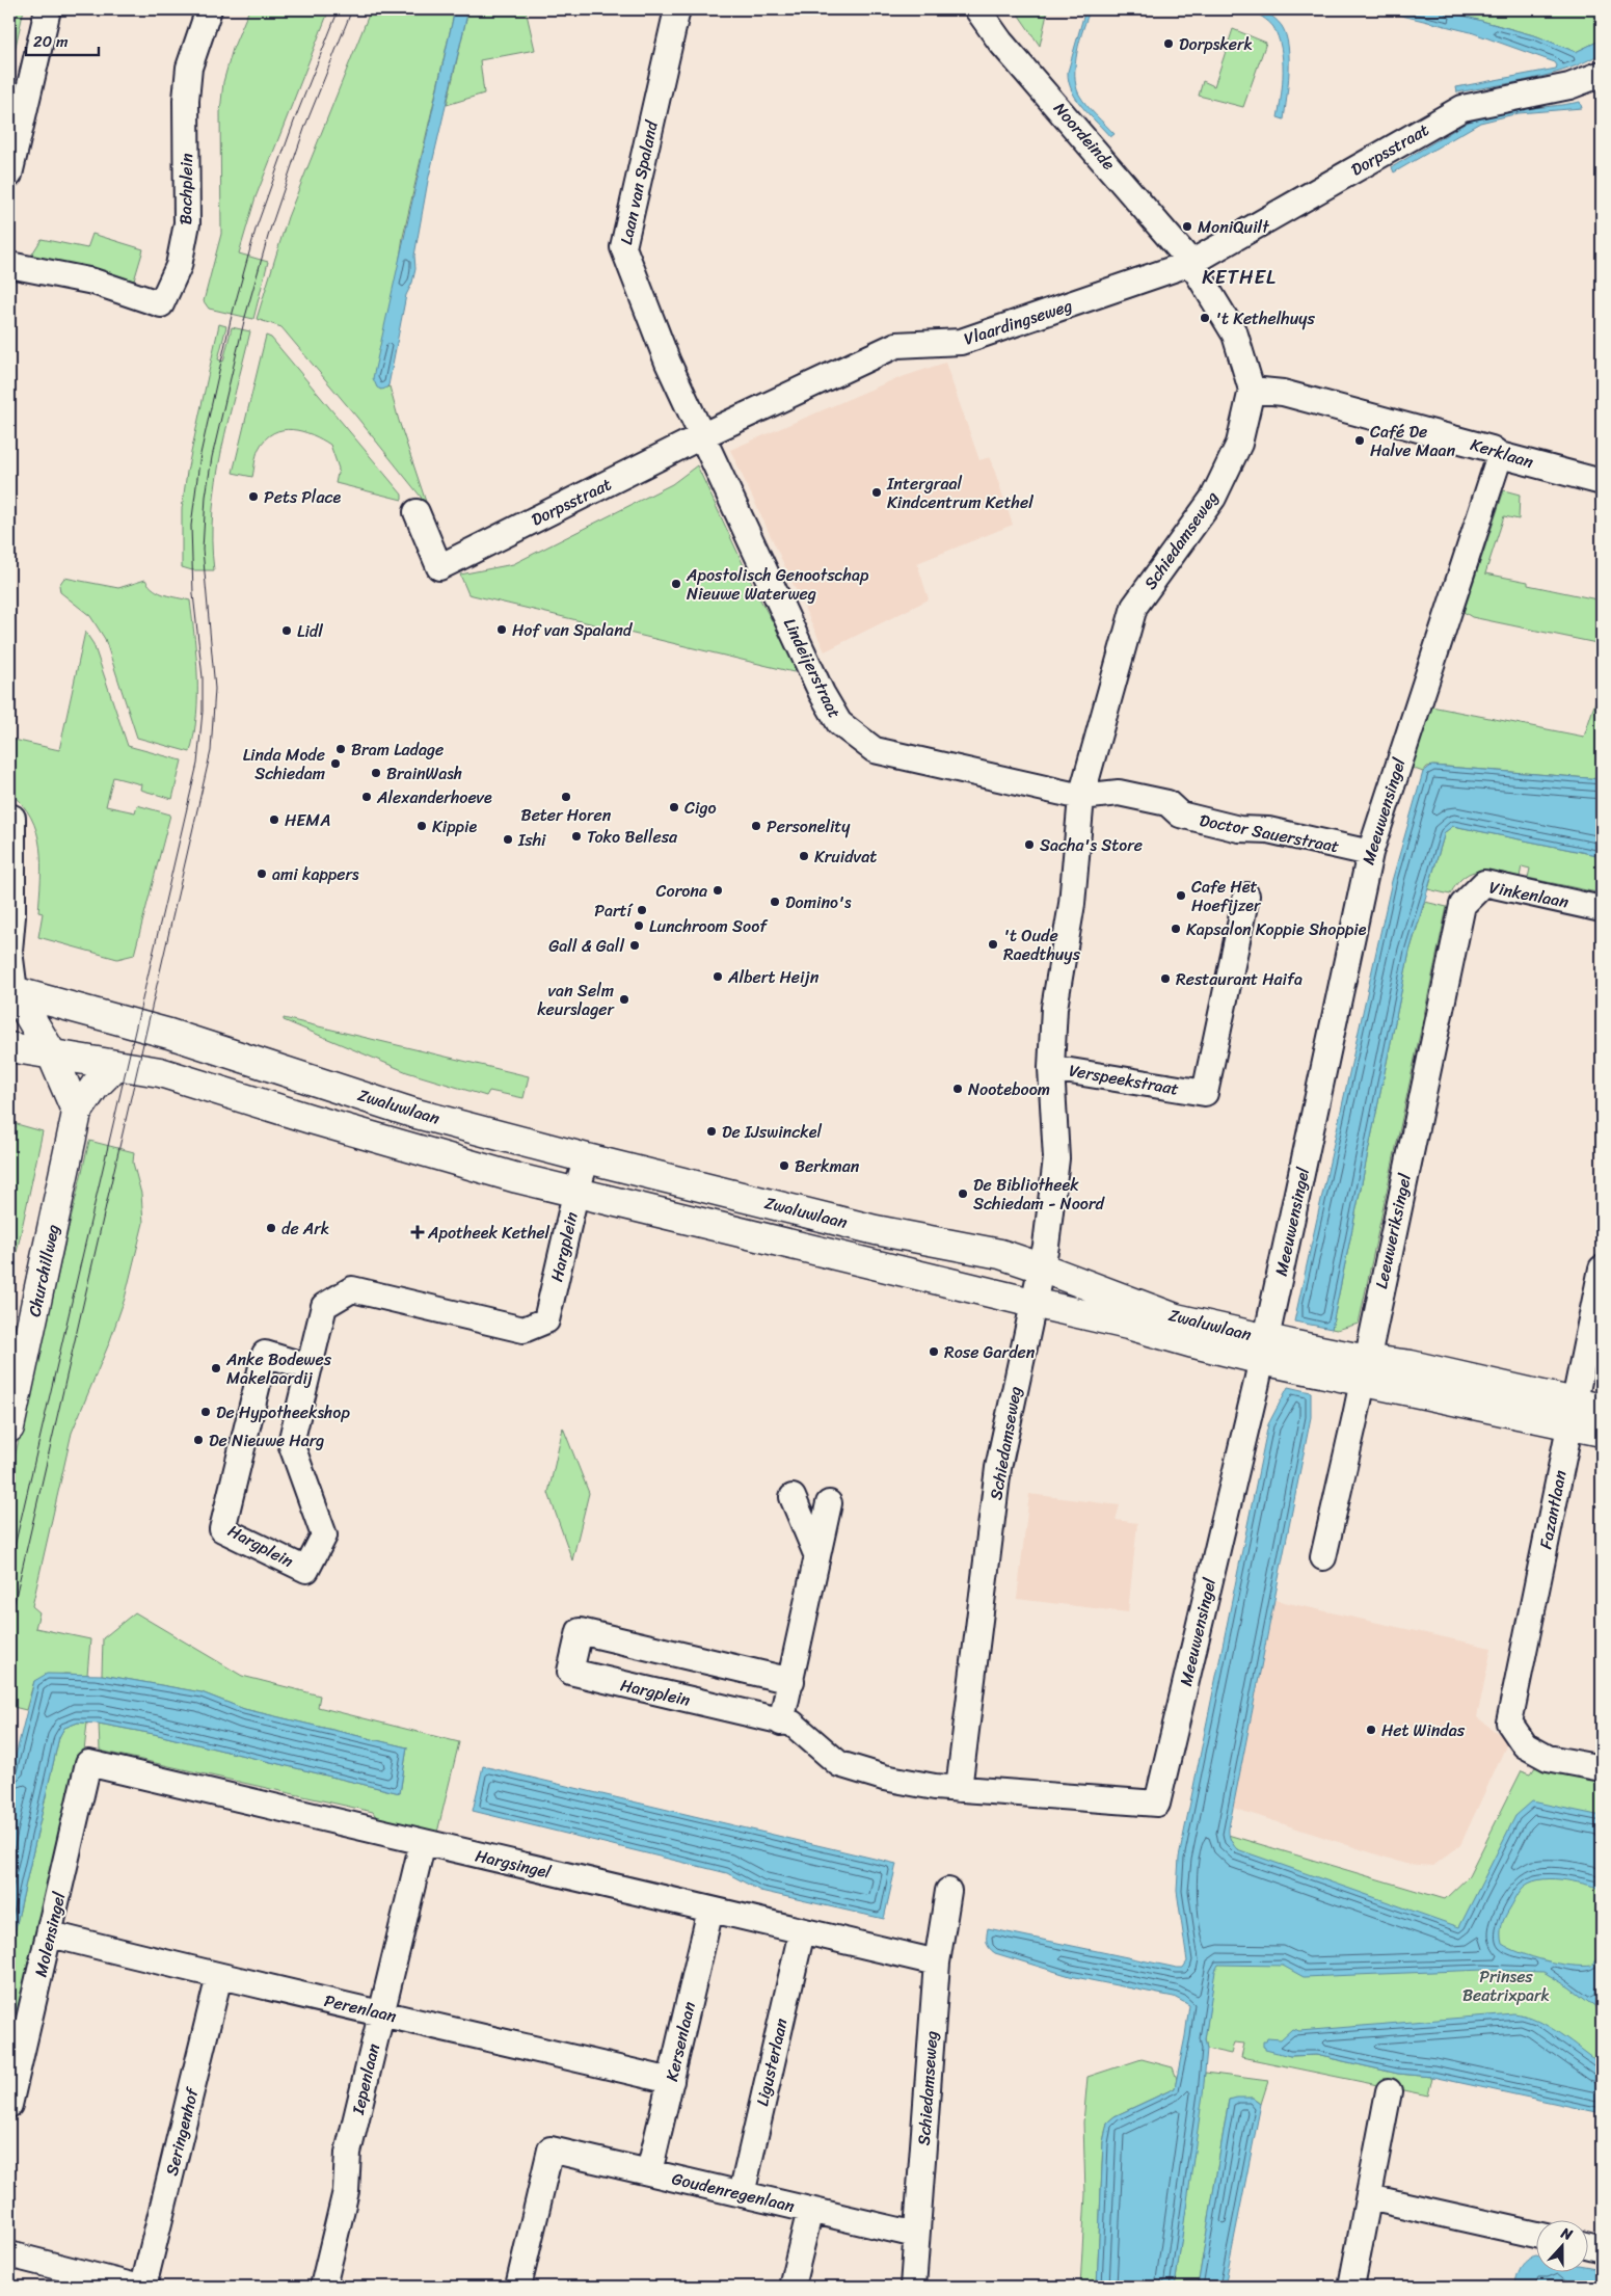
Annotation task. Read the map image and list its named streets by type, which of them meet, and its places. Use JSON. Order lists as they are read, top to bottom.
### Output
{
  "streets": {
    "main road": ["Zwaluwlaan", "Churchillweg"],
    "street": [
      "Noordeinde",
      "Dorpsstraat",
      "Laan van Spaland",
      "Bachplein",
      "Vlaardingseweg",
      "Kerklaan",
      "Schiedamseweg",
      "Lindeijerstraat",
      "Meeuwensingel",
      "Doctor Sauerstraat",
      "Vinkenlaan",
      "Verspeekstraat",
      "Leeuweriksingel",
      "Hargplein",
      "Fazantlaan",
      "Hargsingel",
      "Molensingel",
      "Perenlaan",
      "Kersenlaan",
      "Ligusterlaan",
      "Iepenlaan",
      "Seringenhof",
      "Goudenregenlaan"
    ]
  },
  "crossings": [
    ["Noordeinde", "Dorpsstraat"],
    ["Noordeinde", "Vlaardingseweg"],
    ["Dorpsstraat", "Laan van Spaland"],
    ["Dorpsstraat", "Vlaardingseweg"],
    ["Dorpsstraat", "Lindeijerstraat"],
    ["Laan van Spaland", "Vlaardingseweg"],
    ["Laan van Spaland", "Lindeijerstraat"],
    ["Vlaardingseweg", "Lindeijerstraat"],
    ["Kerklaan", "Schiedamseweg"],
    ["Kerklaan", "Meeuwensingel"],
    ["Schiedamseweg", "Lindeijerstraat"],
    ["Schiedamseweg", "Meeuwensingel"],
    ["Schiedamseweg", "Doctor Sauerstraat"],
    ["Schiedamseweg", "Verspeekstraat"],
    ["Schiedamseweg", "Zwaluwlaan"],
    ["Schiedamseweg", "Hargplein"],
    ["Schiedamseweg", "Hargsingel"],
    ["Schiedamseweg", "Goudenregenlaan"],
    ["Lindeijerstraat", "Doctor Sauerstraat"],
    ["Lindeijerstraat", "Verspeekstraat"],
    ["Meeuwensingel", "Doctor Sauerstraat"],
    ["Meeuwensingel", "Zwaluwlaan"],
    ["Meeuwensingel", "Hargplein"],
    ["Doctor Sauerstraat", "Verspeekstraat"],
    ["Vinkenlaan", "Leeuweriksingel"],
    ["Zwaluwlaan", "Leeuweriksingel"],
    ["Zwaluwlaan", "Hargplein"],
    ["Zwaluwlaan", "Churchillweg"],
    ["Zwaluwlaan", "Fazantlaan"],
    ["Hargsingel", "Molensingel"],
    ["Hargsingel", "Kersenlaan"],
    ["Hargsingel", "Ligusterlaan"],
    ["Hargsingel", "Iepenlaan"],
    ["Molensingel", "Perenlaan"],
    ["Perenlaan", "Kersenlaan"],
    ["Perenlaan", "Iepenlaan"],
    ["Perenlaan", "Seringenhof"],
    ["Kersenlaan", "Goudenregenlaan"],
    ["Ligusterlaan", "Goudenregenlaan"]
  ],
  "districts": ["KETHEL"],
  "parks": ["Prinses Beatrixpark"],
  "places": {
    "other": [
      "Dorpskerk",
      "MoniQuilt",
      "'t Kethelhuys",
      "Café De Halve Maan",
      "Intergraal Kindcentrum Kethel",
      "Pets Place",
      "Apostolisch Genootschap Nieuwe Waterweg",
      "Hof van Spaland",
      "Lidl",
      "Bram Ladage",
      "Linda Mode Schiedam",
      "BrainWash",
      "Alexanderhoeve",
      "Beter Horen",
      "Cigo",
      "HEMA",
      "Kippie",
      "Personelity",
      "Toko Bellesa",
      "Ishi",
      "Sacha's Store",
      "Kruidvat",
      "ami kappers",
      "Corona",
      "Cafe Het Hoefijzer",
      "Domino's",
      "Partí",
      "Lunchroom Soof",
      "Kapsalon Koppie Shoppie",
      "'t Oude Raedthuys",
      "Gall & Gall",
      "Albert Heijn",
      "Restaurant Haifa",
      "van Selm keurslager",
      "Nooteboom",
      "De IJswinckel",
      "Berkman",
      "De Bibliotheek Schiedam - Noord",
      "de Ark",
      "Rose Garden",
      "Anke Bodewes Makelaardij",
      "De Hypotheekshop",
      "De Nieuwe Harg",
      "Het Windas"
    ],
    "health": ["Apotheek Kethel"]
  },
  "scale_bar": "20 m",
  "north": "top"
}
